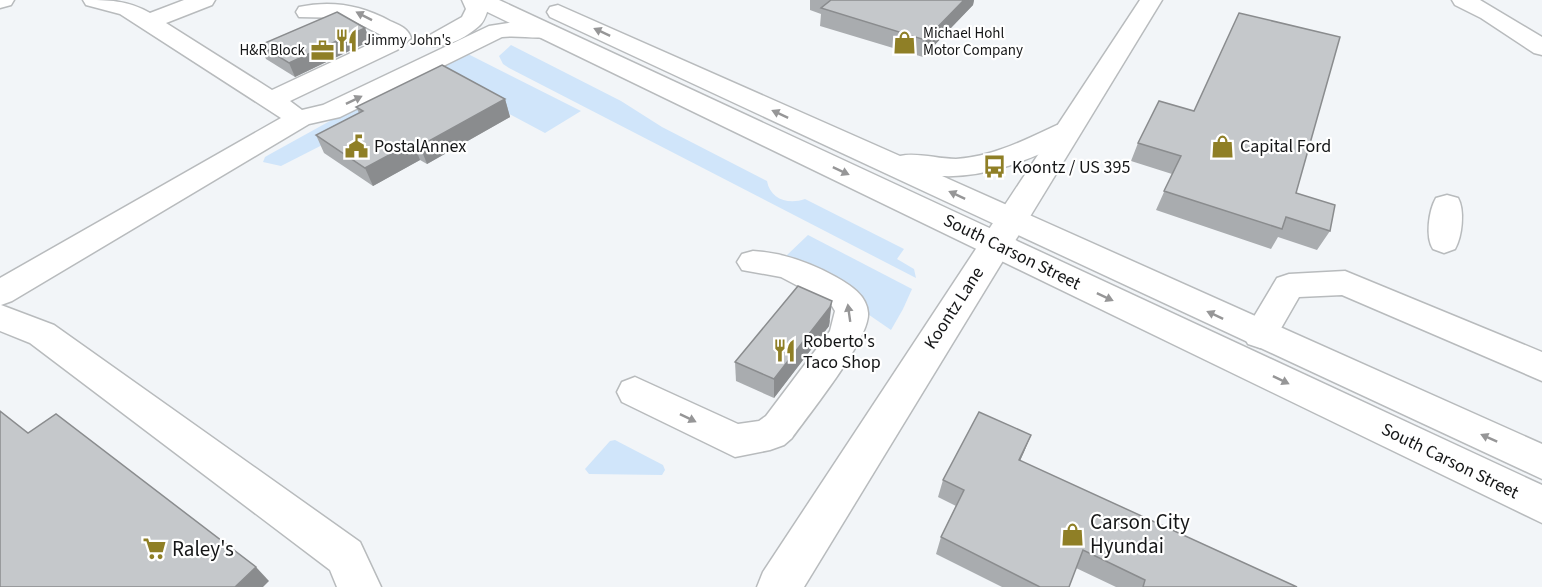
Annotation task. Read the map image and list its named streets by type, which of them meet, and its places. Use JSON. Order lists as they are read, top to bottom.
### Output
{
  "streets": {
    "main road": ["South Carson Street", "Koontz Lane"]
  },
  "crossings": [
    ["South Carson Street", "Koontz Lane"]
  ],
  "places": {
    "restaurant": ["Jimmy John's", "Roberto's Taco Shop"],
    "shop": ["Michael Hohl Motor Company", "Capital Ford", "Carson City Hyundai"],
    "office": ["H&R Block"],
    "public building": ["PostalAnnex"],
    "bus stop": ["Koontz / US 395"],
    "supermarket": ["Raley's"]
  }
}
